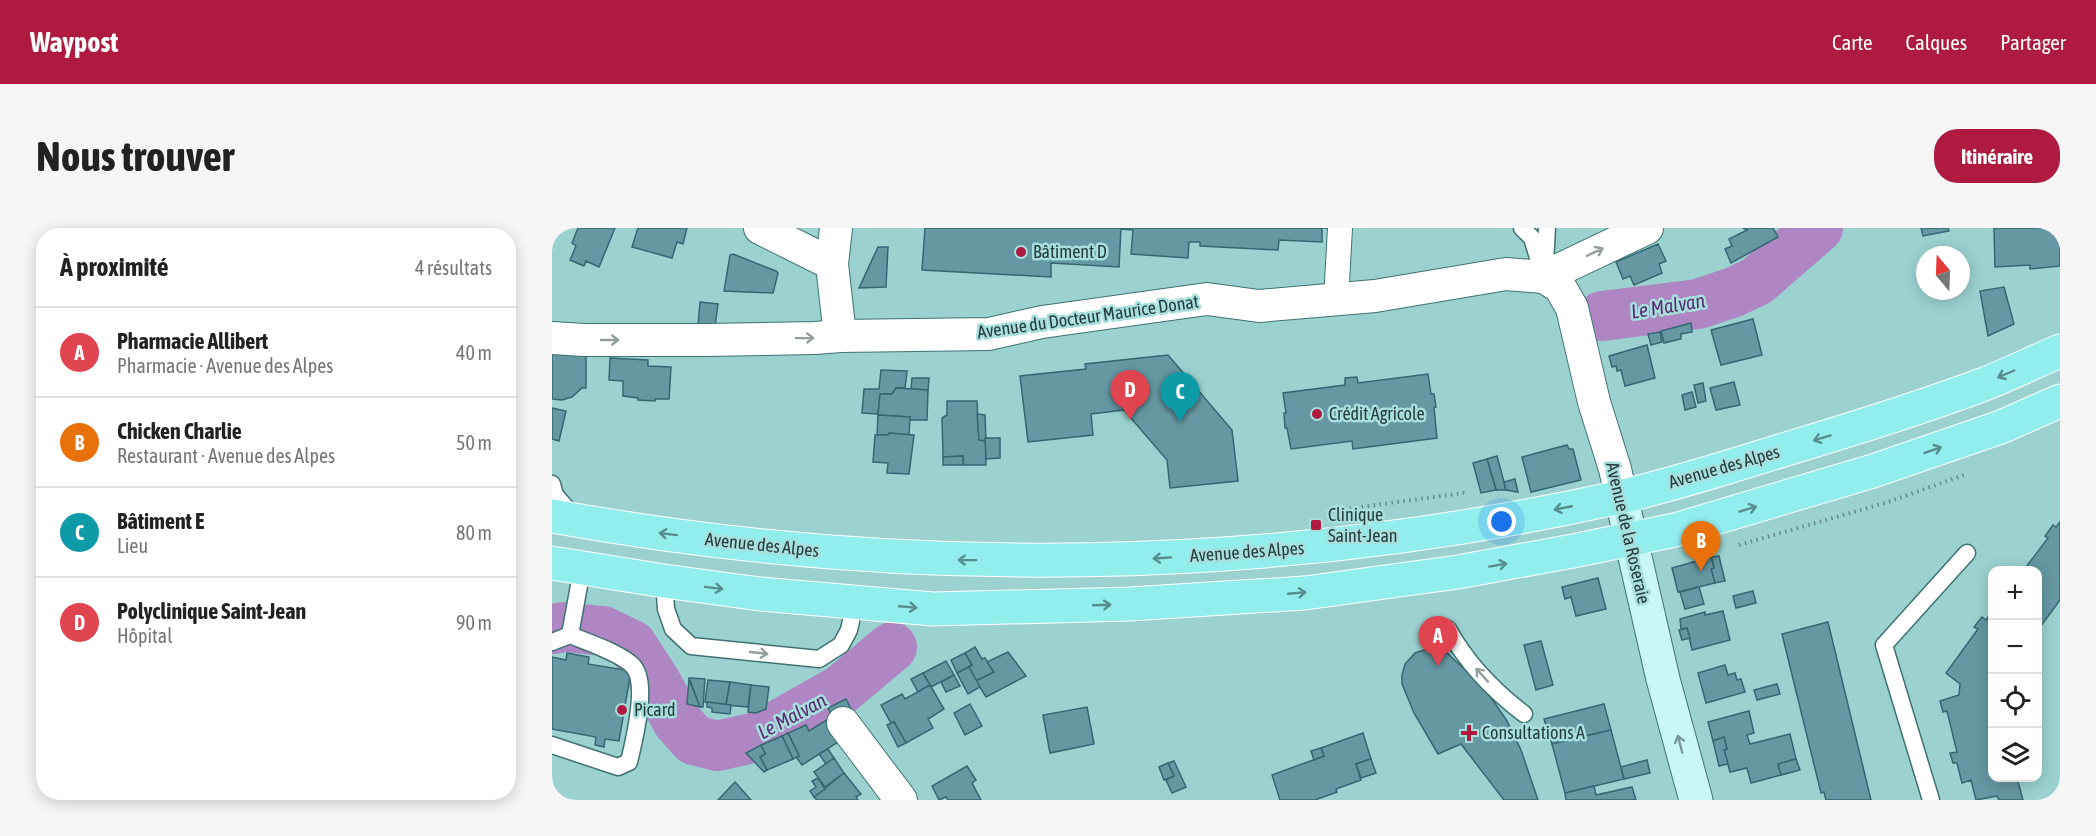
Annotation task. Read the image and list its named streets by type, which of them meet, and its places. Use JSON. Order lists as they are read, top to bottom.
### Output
{
  "streets": {
    "main road": ["Avenue des Alpes", "Avenue de la Roseraie"],
    "street": ["Avenue du Docteur Maurice Donat"]
  },
  "crossings": [
    ["Avenue du Docteur Maurice Donat", "Avenue de la Roseraie"],
    ["Avenue des Alpes", "Avenue de la Roseraie"]
  ],
  "one_way": ["Avenue du Docteur Maurice Donat", "Avenue de la Roseraie"],
  "water": ["Le Malvan"],
  "places": {
    "other": ["Bâtiment D", "Crédit Agricole", "Picard"],
    "transit": ["Clinique Saint-Jean"],
    "health": ["Consultations A"]
  },
  "north": "top",
  "page": {
    "header": "Waypost",
    "nav": ["Carte", "Calques", "Partager"],
    "buttons": "Itinéraire",
    "title": "Nous trouver",
    "heading": ["À proximité", "4 résultats"],
    "list": [
      {
        "mark": "A",
        "name": "Pharmacie Allibert",
        "note": "Pharmacie · Avenue des Alpes",
        "value": "40 m"
      },
      {
        "mark": "B",
        "name": "Chicken Charlie",
        "note": "Restaurant · Avenue des Alpes",
        "value": "50 m"
      },
      {
        "mark": "C",
        "name": "Bâtiment E",
        "note": "Lieu",
        "value": "80 m"
      },
      {
        "mark": "D",
        "name": "Polyclinique Saint-Jean",
        "note": "Hôpital",
        "value": "90 m"
      }
    ],
    "pins": [
      "D",
      "C",
      "B",
      "A"
    ],
    "map_buttons": ["+", "−"]
  }
}
